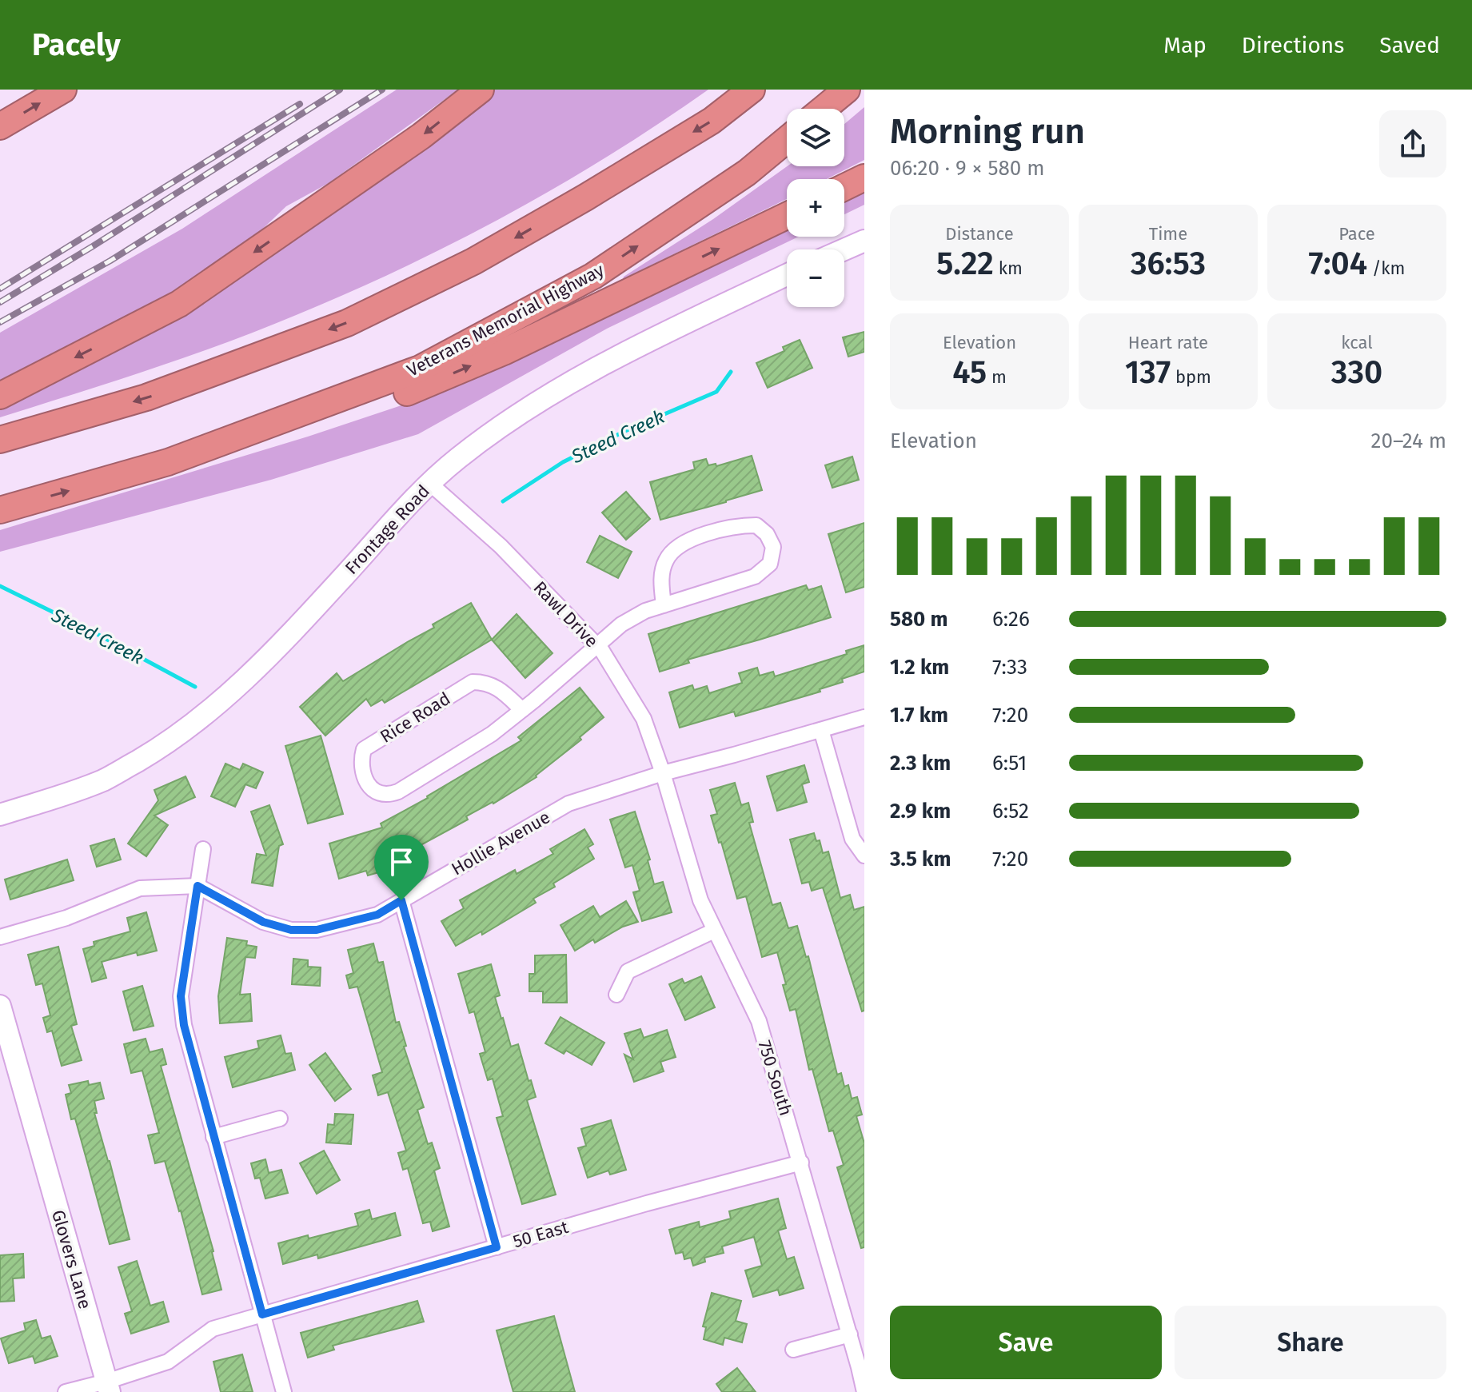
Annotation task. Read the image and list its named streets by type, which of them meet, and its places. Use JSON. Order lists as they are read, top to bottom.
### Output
{
  "streets": {
    "highway": ["Veterans Memorial Highway"],
    "street": [
      "Frontage Road",
      "Rawl Drive",
      "Rice Road",
      "Hollie Avenue",
      "750 South",
      "50 East",
      "Glovers Lane"
    ]
  },
  "crossings": [
    ["Frontage Road", "Rawl Drive"],
    ["Rawl Drive", "Rice Road"],
    ["Rawl Drive", "Hollie Avenue"],
    ["Rawl Drive", "750 South"],
    ["Hollie Avenue", "750 South"],
    ["750 South", "50 East"],
    ["50 East", "Glovers Lane"]
  ],
  "water": ["Steed Creek"],
  "page": {
    "header": "Pacely",
    "nav": ["Map", "Directions", "Saved"],
    "heading": ["Morning run", "06:20 · 9 × 580 m"],
    "map_buttons": ["+", "−"],
    "stats": [
      ["Distance", "5.22 km"],
      ["Time", "36:53"],
      ["Pace", "7:04 /km"],
      ["Elevation", "45 m"],
      ["Heart rate", "137 bpm"],
      ["kcal", "330"]
    ],
    "chart": ["Elevation", "20–24 m"],
    "list": [
      {
        "name": "580 m",
        "note": "6:26"
      },
      {
        "name": "1.2 km",
        "note": "7:33"
      },
      {
        "name": "1.7 km",
        "note": "7:20"
      },
      {
        "name": "2.3 km",
        "note": "6:51"
      },
      {
        "name": "2.9 km",
        "note": "6:52"
      },
      {
        "name": "3.5 km",
        "note": "7:20"
      }
    ],
    "buttons": ["Save", "Share"]
  }
}
